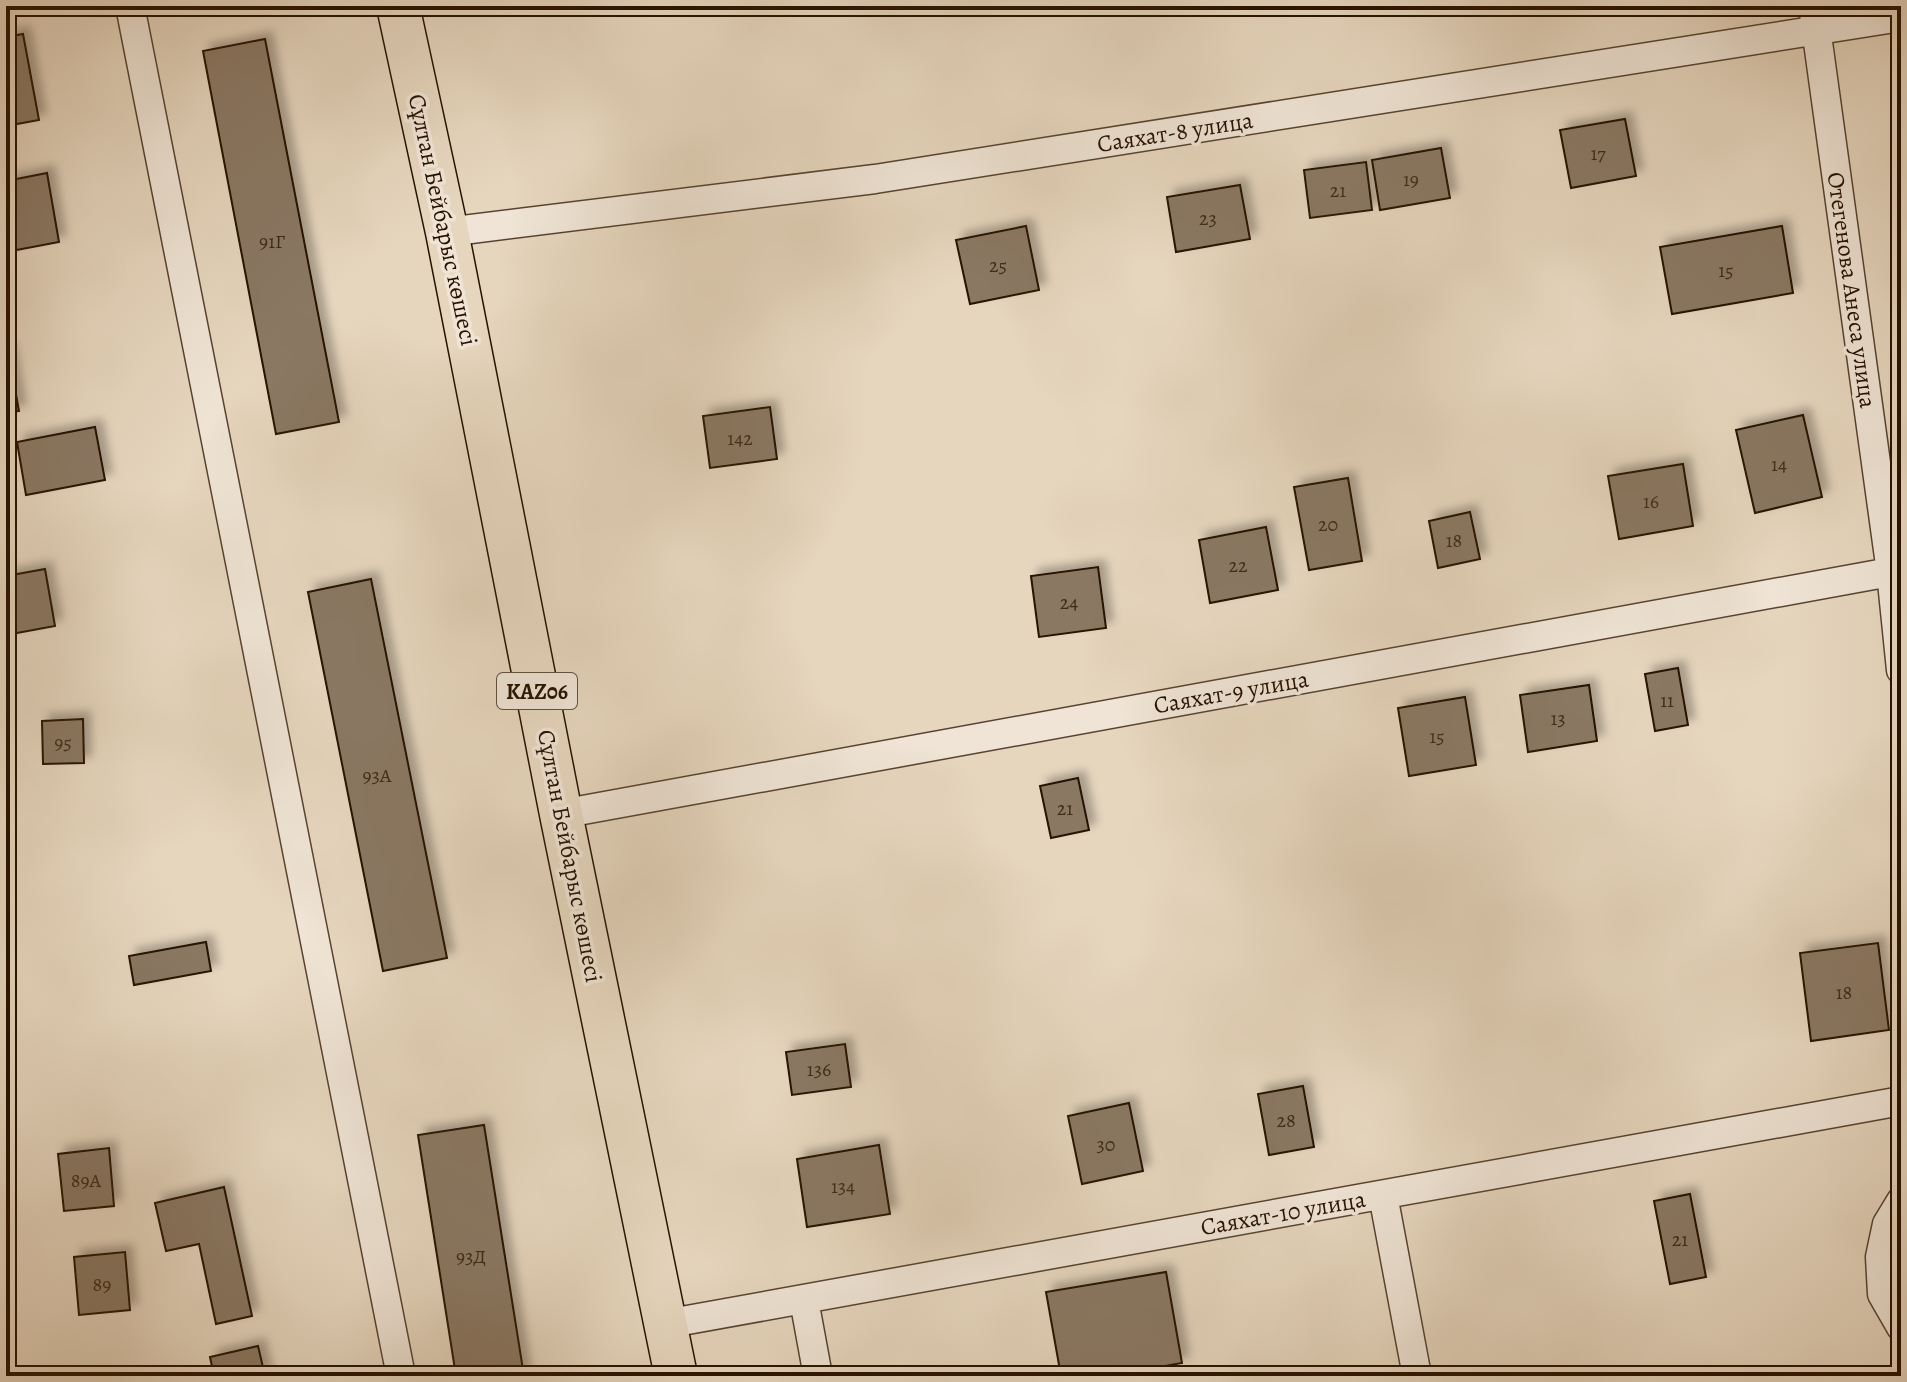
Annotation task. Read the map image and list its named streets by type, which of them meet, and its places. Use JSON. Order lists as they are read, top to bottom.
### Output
{
  "streets": {
    "main road": ["Сұлтан Бейбарыс көшесі", "KAZ06"],
    "street": [
      "Саяхат-8 улица",
      "Отегенова Анеса улица",
      "Саяхат-9 улица",
      "Саяхат-10 улица"
    ]
  },
  "crossings": [
    ["Саяхат-8 улица", "Сұлтан Бейбарыс көшесі"],
    ["Саяхат-8 улица", "Отегенова Анеса улица"],
    ["Сұлтан Бейбарыс көшесі", "Саяхат-9 улица"],
    ["Сұлтан Бейбарыс көшесі", "Саяхат-10 улица"],
    ["Отегенова Анеса улица", "Саяхат-9 улица"]
  ],
  "house_numbers": [
    "17",
    "19",
    "21",
    "23",
    "91Г",
    "25",
    "15",
    "142",
    "14",
    "16",
    "20",
    "18",
    "22",
    "24",
    "11",
    "13",
    "15",
    "95",
    "93А",
    "21",
    "18",
    "136",
    "28",
    "30",
    "89А",
    "134",
    "21",
    "93Д",
    "89"
  ]
}
